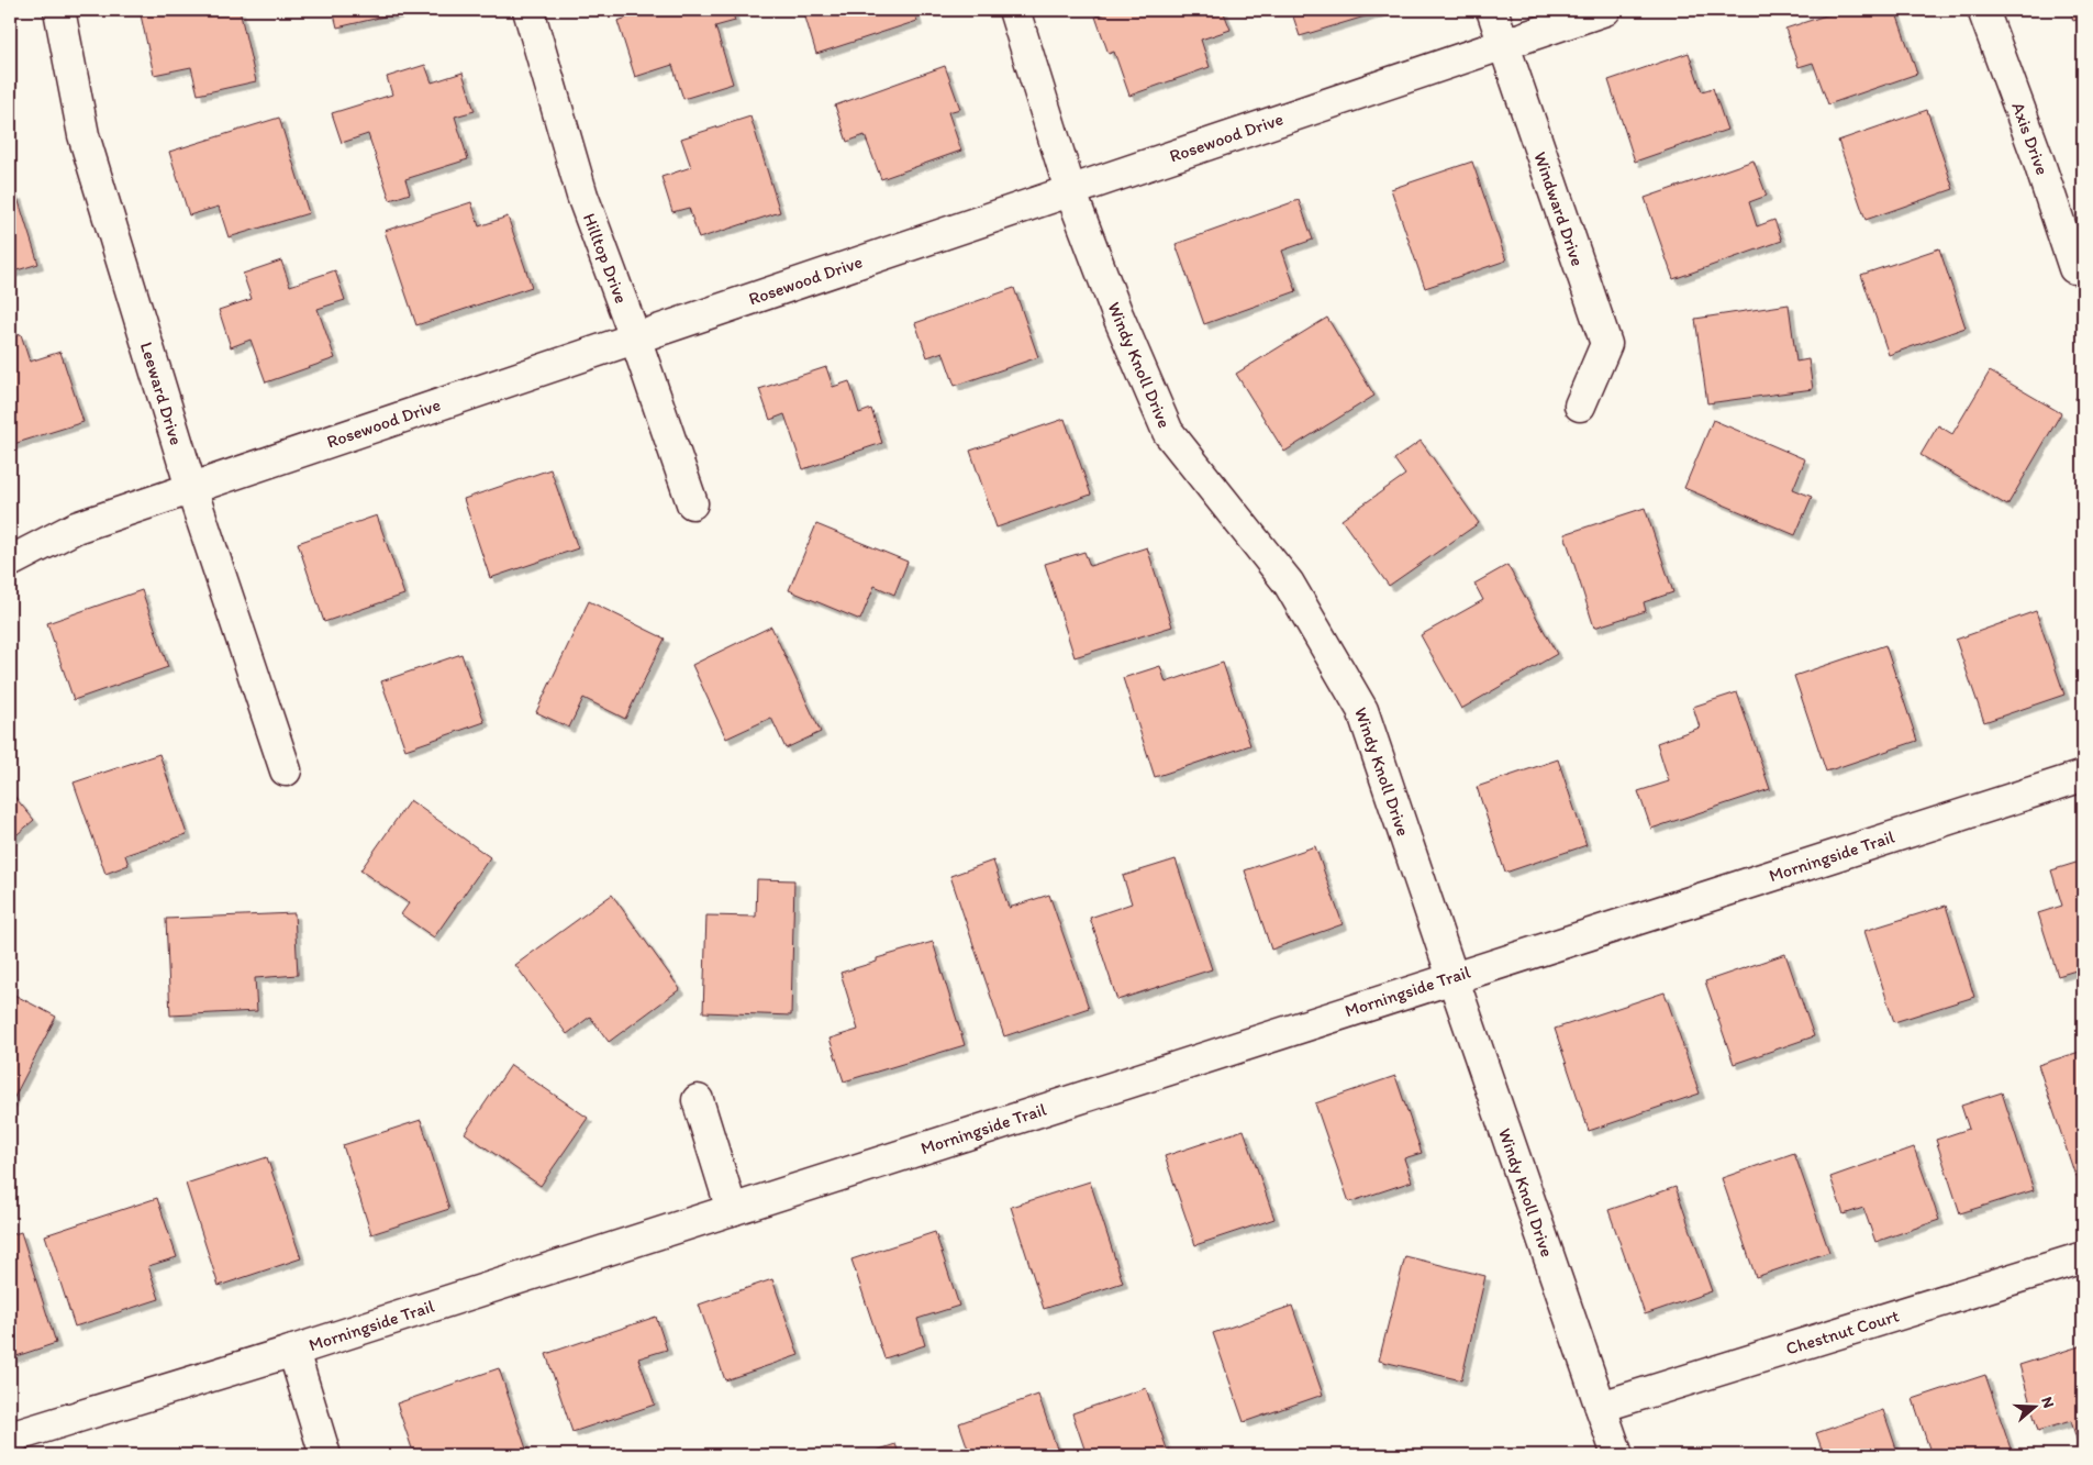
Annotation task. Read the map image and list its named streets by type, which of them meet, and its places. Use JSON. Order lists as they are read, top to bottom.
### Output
{
  "streets": {
    "street": [
      "Rosewood Drive",
      "Axis Drive",
      "Windward Drive",
      "Hilltop Drive",
      "Windy Knoll Drive",
      "Leeward Drive",
      "Morningside Trail",
      "Chestnut Court"
    ]
  },
  "crossings": [
    ["Rosewood Drive", "Windward Drive"],
    ["Rosewood Drive", "Hilltop Drive"],
    ["Rosewood Drive", "Windy Knoll Drive"],
    ["Rosewood Drive", "Leeward Drive"],
    ["Windy Knoll Drive", "Morningside Trail"],
    ["Windy Knoll Drive", "Chestnut Court"]
  ],
  "north": "right"
}
